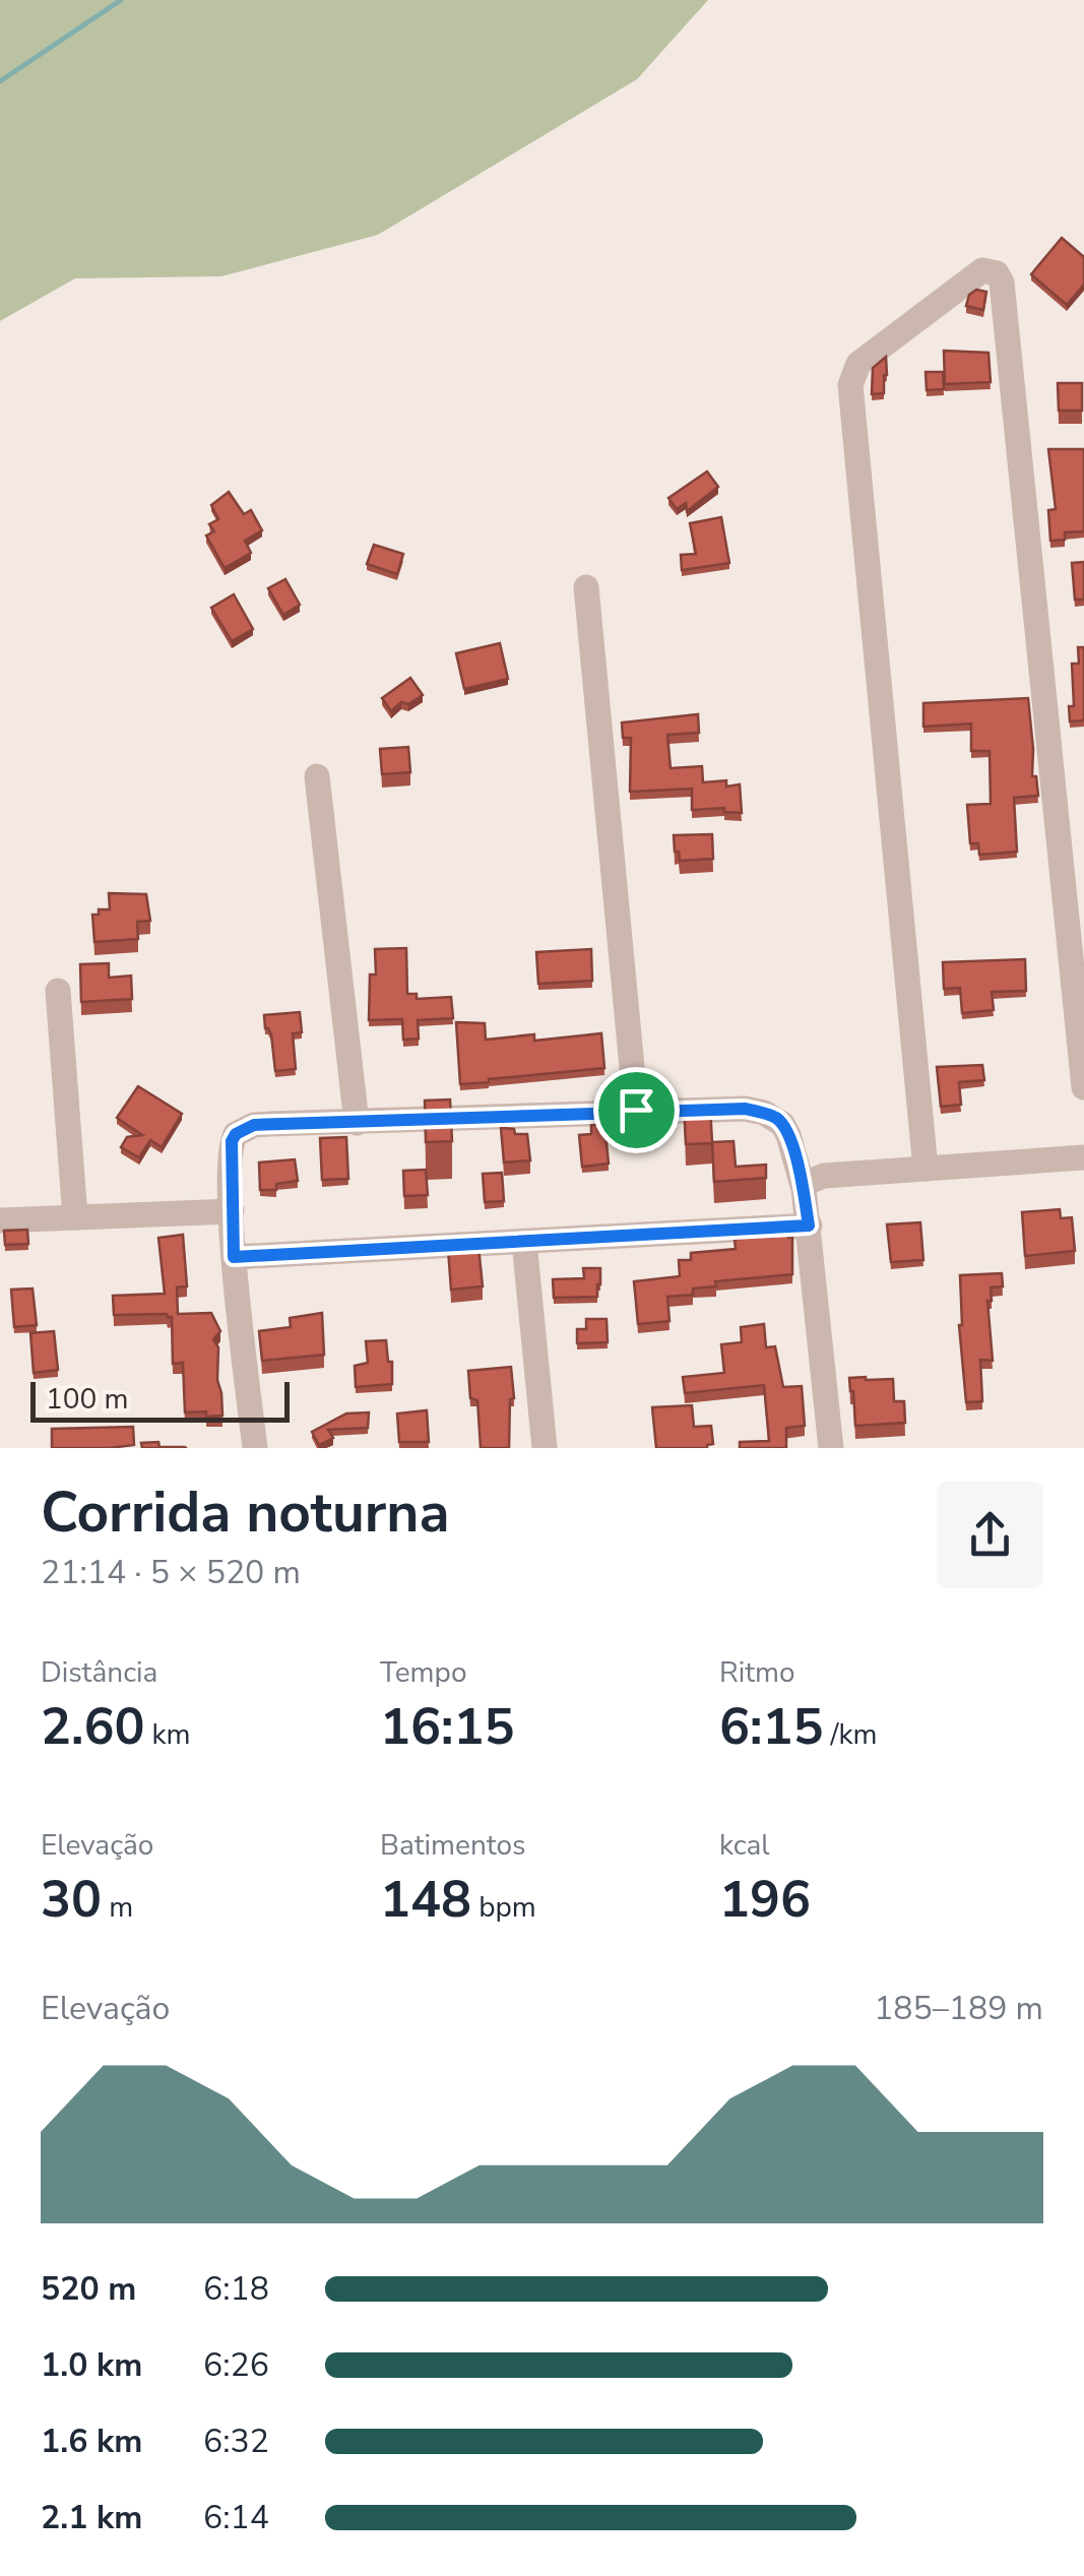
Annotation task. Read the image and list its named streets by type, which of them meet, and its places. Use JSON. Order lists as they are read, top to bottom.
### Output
{
  "scale_bar": "100 m",
  "page": {
    "scale": "100 m",
    "heading": ["Corrida noturna", "21:14 · 5 × 520 m"],
    "stats": [
      ["Distância", "2.60 km"],
      ["Tempo", "16:15"],
      ["Ritmo", "6:15 /km"],
      ["Elevação", "30 m"],
      ["Batimentos", "148 bpm"],
      ["kcal", "196"]
    ],
    "chart": ["Elevação", "185–189 m"],
    "list": [
      {
        "name": "520 m",
        "note": "6:18"
      },
      {
        "name": "1.0 km",
        "note": "6:26"
      },
      {
        "name": "1.6 km",
        "note": "6:32"
      },
      {
        "name": "2.1 km",
        "note": "6:14"
      }
    ]
  }
}
